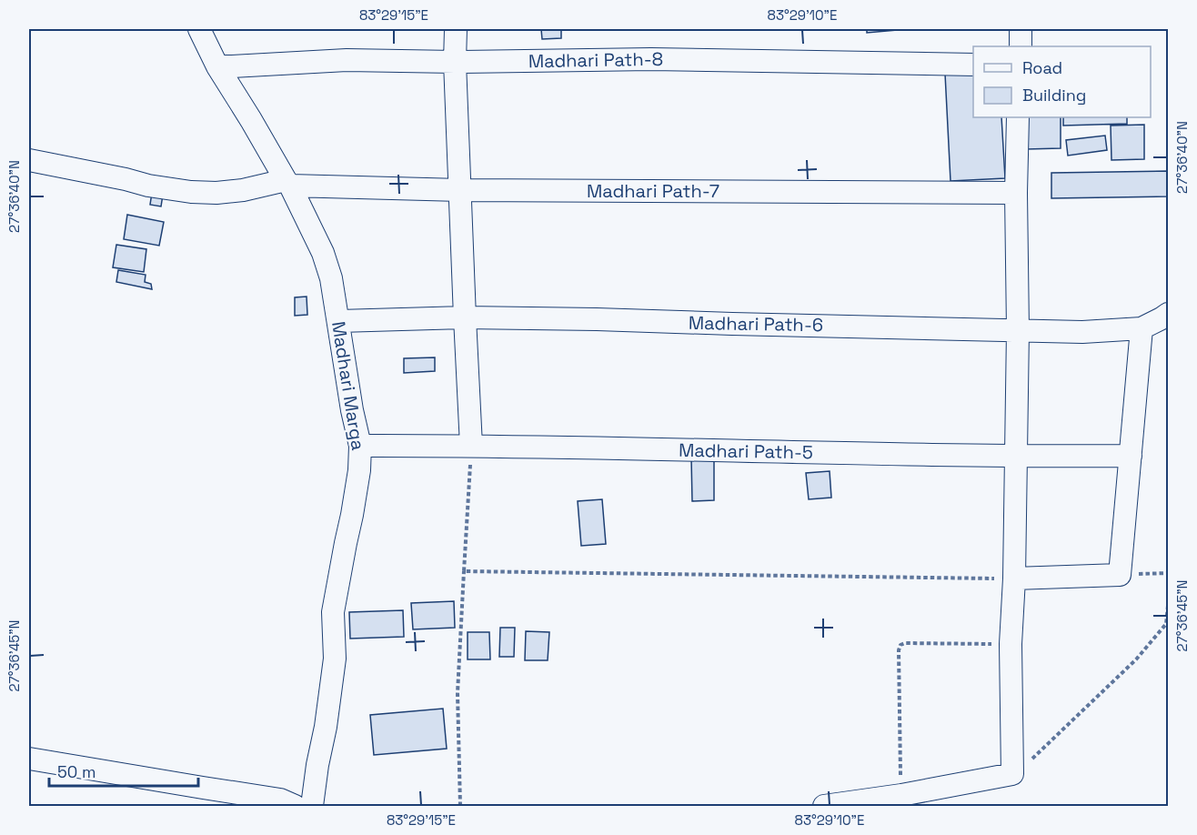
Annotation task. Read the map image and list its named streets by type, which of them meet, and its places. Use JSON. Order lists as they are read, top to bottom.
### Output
{
  "streets": {
    "street": [
      "Madhari Path-8",
      "Madhari Path-7",
      "Madhari Path-6",
      "Madhari Marga",
      "Madhari Path-5"
    ]
  },
  "crossings": [
    ["Madhari Path-8", "Madhari Marga"],
    ["Madhari Path-7", "Madhari Marga"],
    ["Madhari Path-6", "Madhari Marga"],
    ["Madhari Marga", "Madhari Path-5"]
  ],
  "legend": ["Road", "Building"],
  "scale_bar": "50 m",
  "coordinates": [
    "83°29'15\"E",
    "83°29'10\"E",
    "27°36'40\"N",
    "27°36'45\"N"
  ]
}
